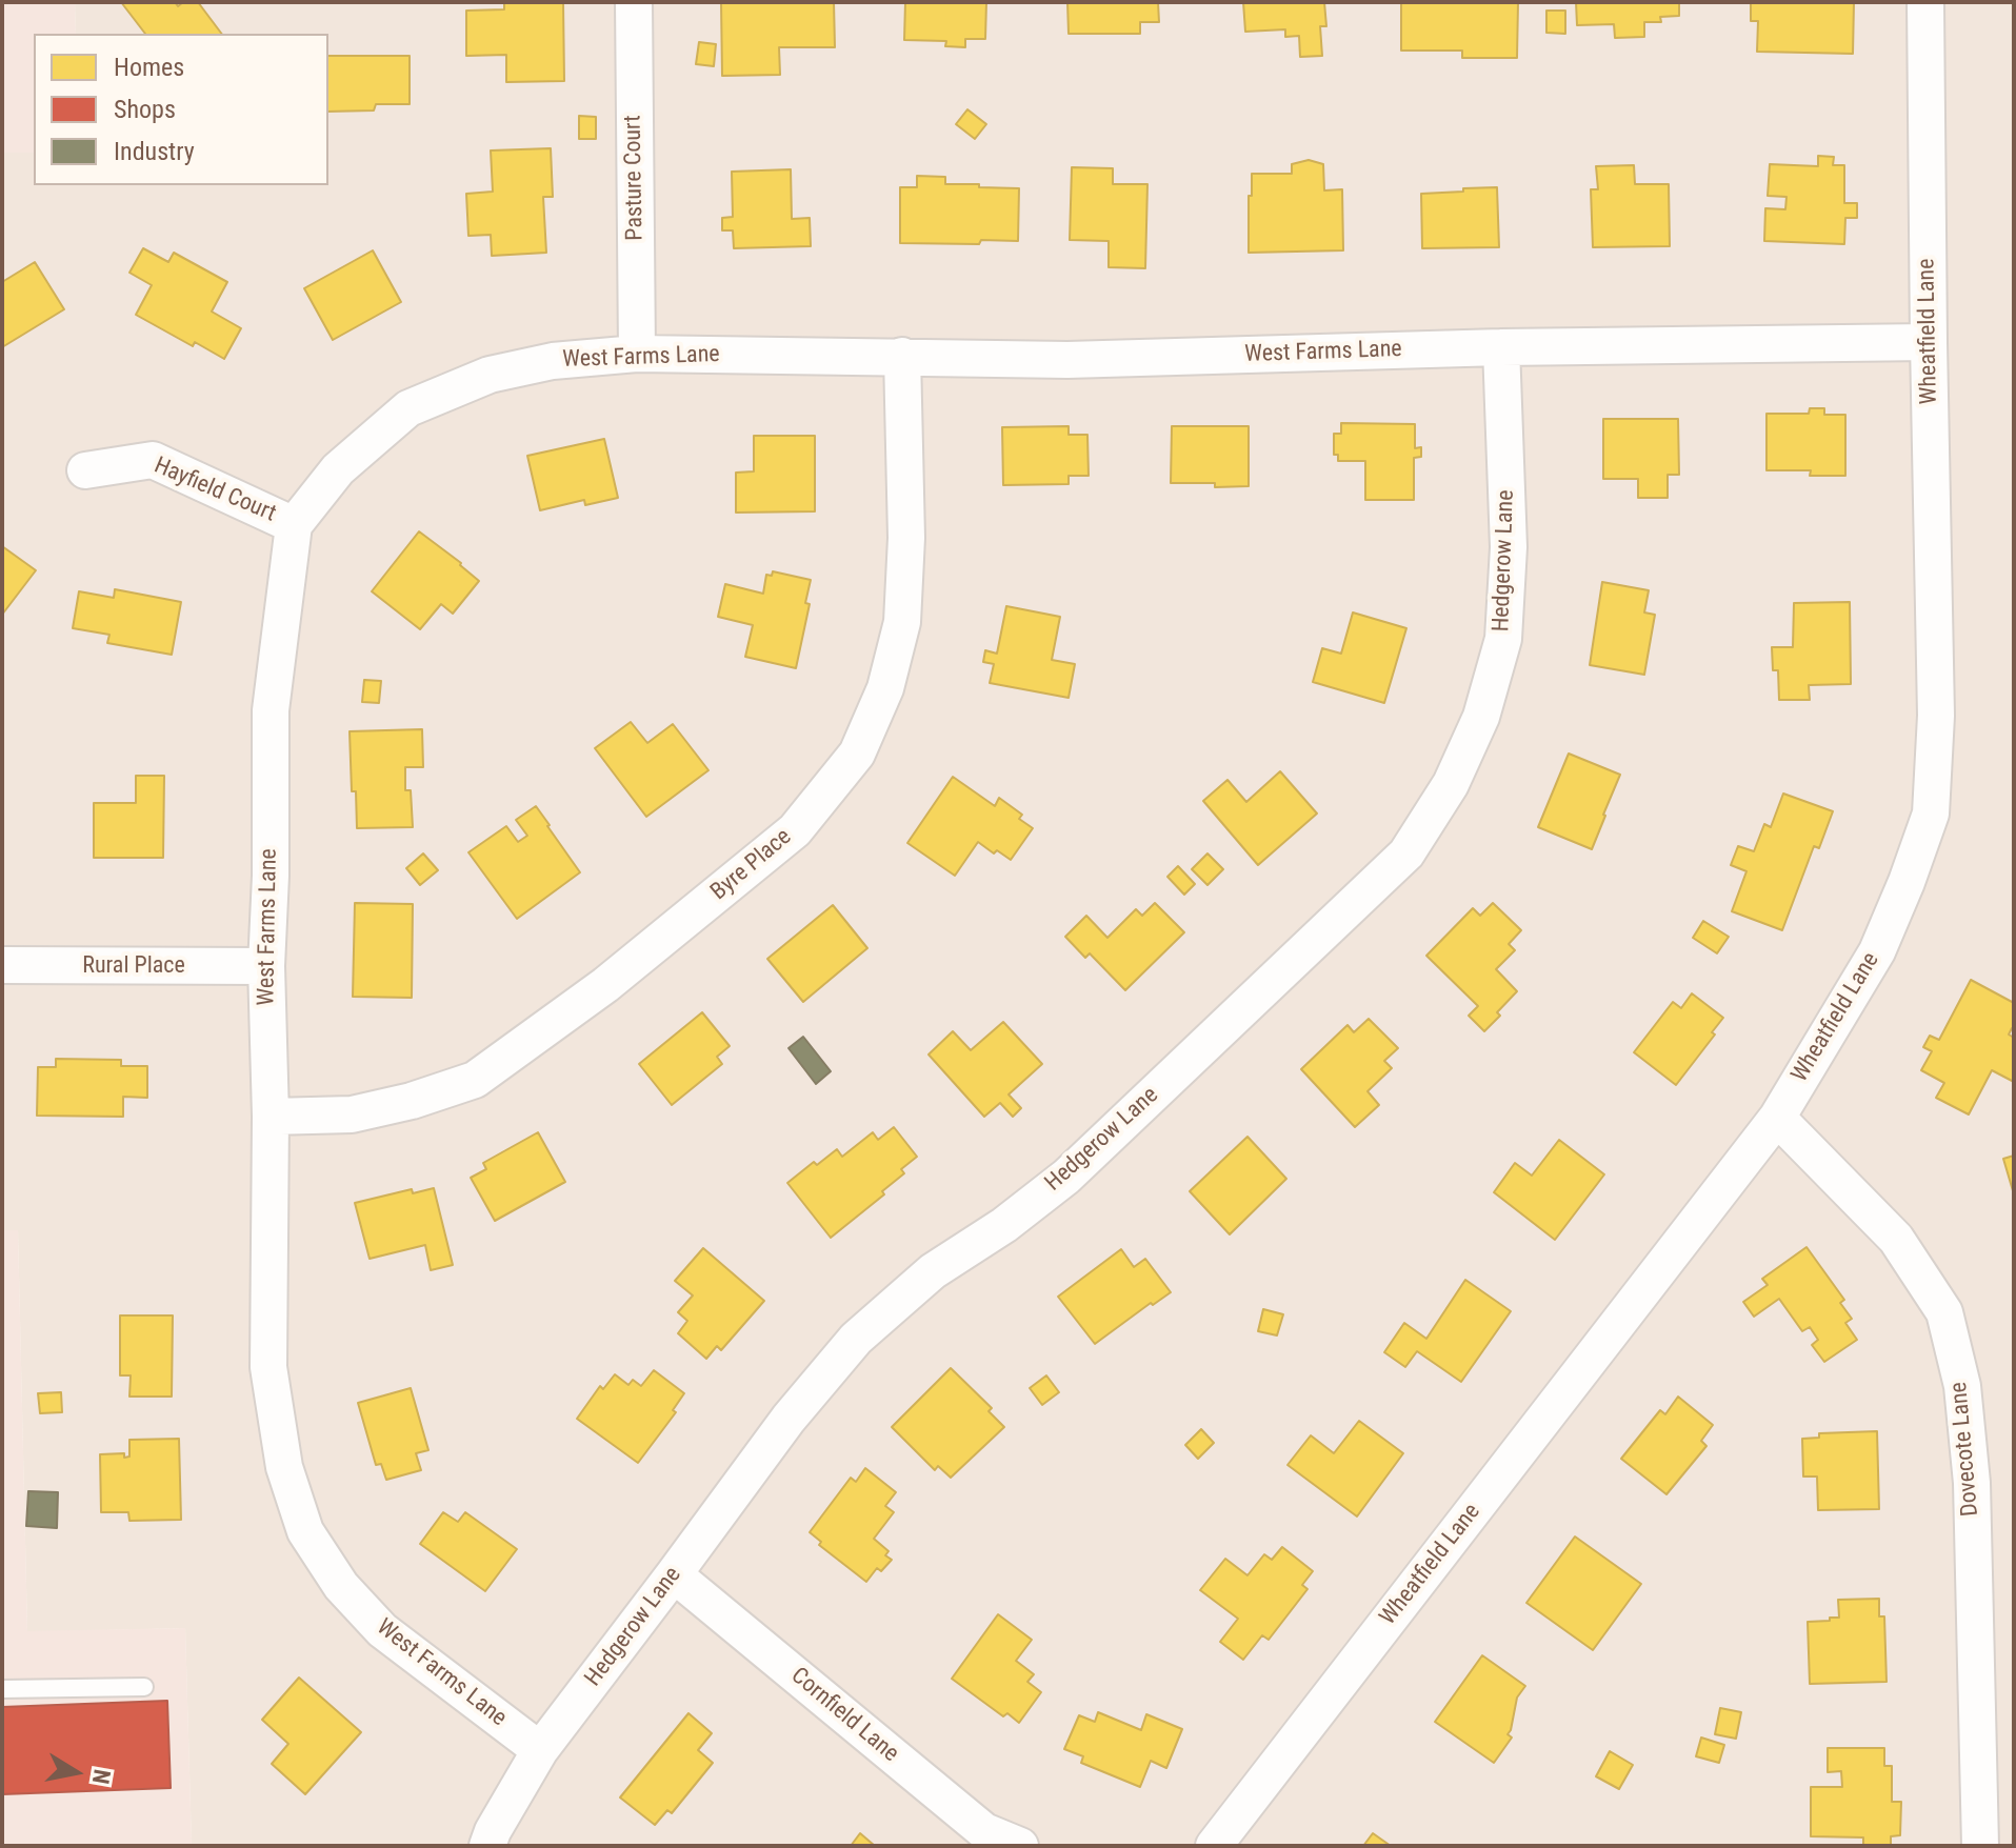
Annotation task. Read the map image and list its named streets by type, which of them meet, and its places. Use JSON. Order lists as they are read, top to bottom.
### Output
{
  "streets": {
    "street": [
      "Pasture Court",
      "Wheatfield Lane",
      "West Farms Lane",
      "Hayfield Court",
      "Hedgerow Lane",
      "Byre Place",
      "Rural Place",
      "Dovecote Lane",
      "Cornfield Lane"
    ]
  },
  "crossings": [
    ["Pasture Court", "West Farms Lane"],
    ["Wheatfield Lane", "West Farms Lane"],
    ["Wheatfield Lane", "Dovecote Lane"],
    ["West Farms Lane", "Hayfield Court"],
    ["West Farms Lane", "Hedgerow Lane"],
    ["West Farms Lane", "Byre Place"],
    ["West Farms Lane", "Rural Place"],
    ["Hedgerow Lane", "Cornfield Lane"]
  ],
  "legend": ["Homes", "Shops", "Industry"],
  "north": "right"
}
